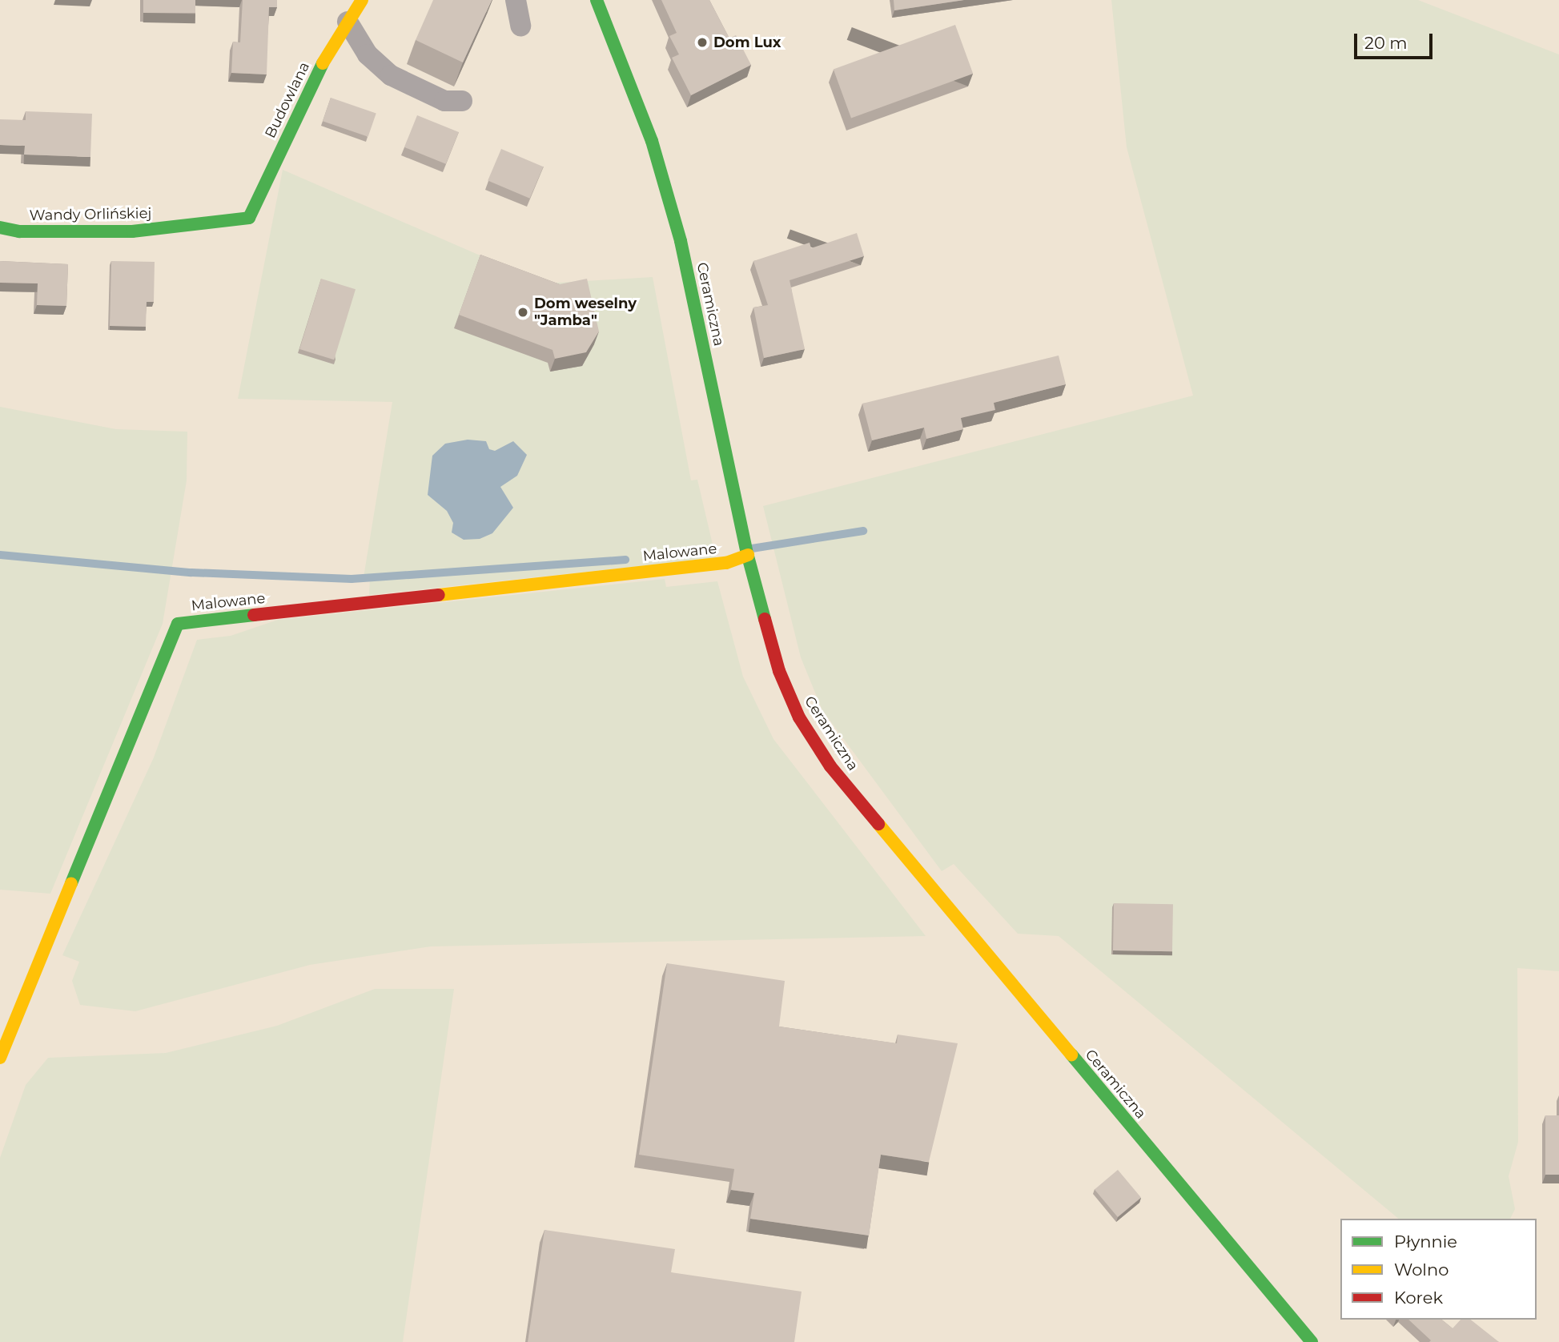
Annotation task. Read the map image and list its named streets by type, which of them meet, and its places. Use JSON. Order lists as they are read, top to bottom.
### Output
{
  "streets": {
    "street": [
      "Budowlana",
      "Wandy Orlińskiej",
      "Ceramiczna",
      "Malowane"
    ]
  },
  "crossings": [
    ["Budowlana", "Wandy Orlińskiej"],
    ["Ceramiczna", "Malowane"]
  ],
  "places": ["Dom Lux", "Dom weselny \"Jamba\""],
  "legend": ["Płynnie", "Wolno", "Korek"],
  "scale_bar": "20 m"
}
